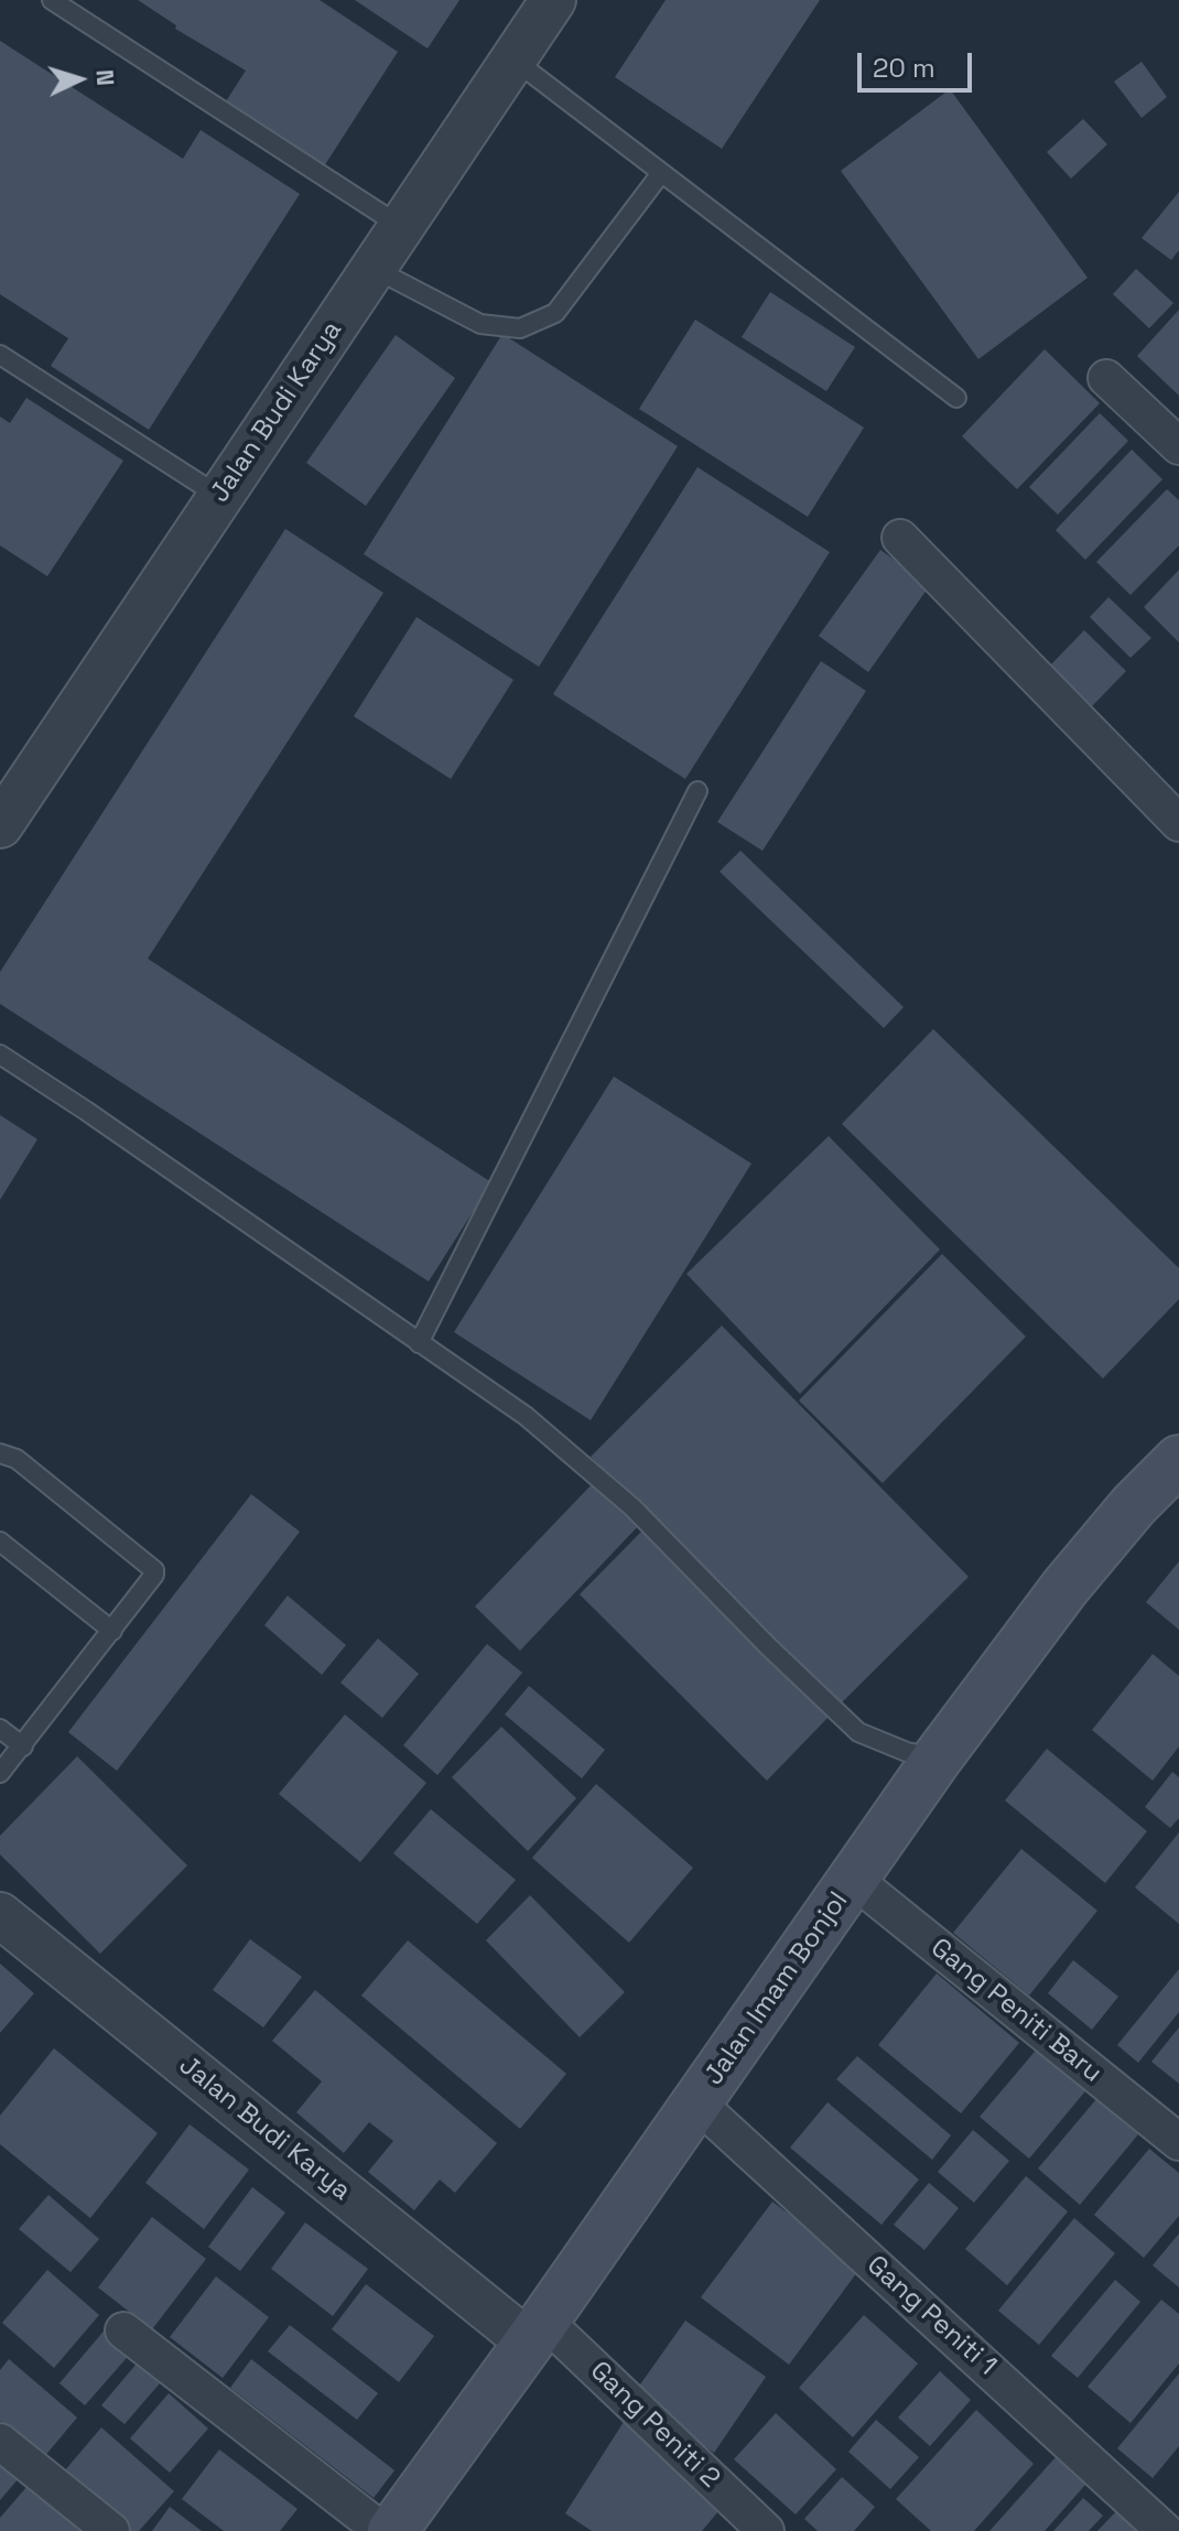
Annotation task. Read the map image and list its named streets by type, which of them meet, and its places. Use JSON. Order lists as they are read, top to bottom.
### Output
{
  "streets": {
    "main road": ["Jalan Imam Bonjol"],
    "street": [
      "Jalan Budi Karya",
      "Gang Peniti Baru",
      "Gang Peniti 1",
      "Gang Peniti 2"
    ]
  },
  "crossings": [
    ["Jalan Budi Karya", "Jalan Imam Bonjol"],
    ["Jalan Budi Karya", "Gang Peniti 2"],
    ["Jalan Imam Bonjol", "Gang Peniti Baru"],
    ["Jalan Imam Bonjol", "Gang Peniti 1"],
    ["Jalan Imam Bonjol", "Gang Peniti 2"]
  ],
  "scale_bar": "20 m",
  "north": "right"
}
